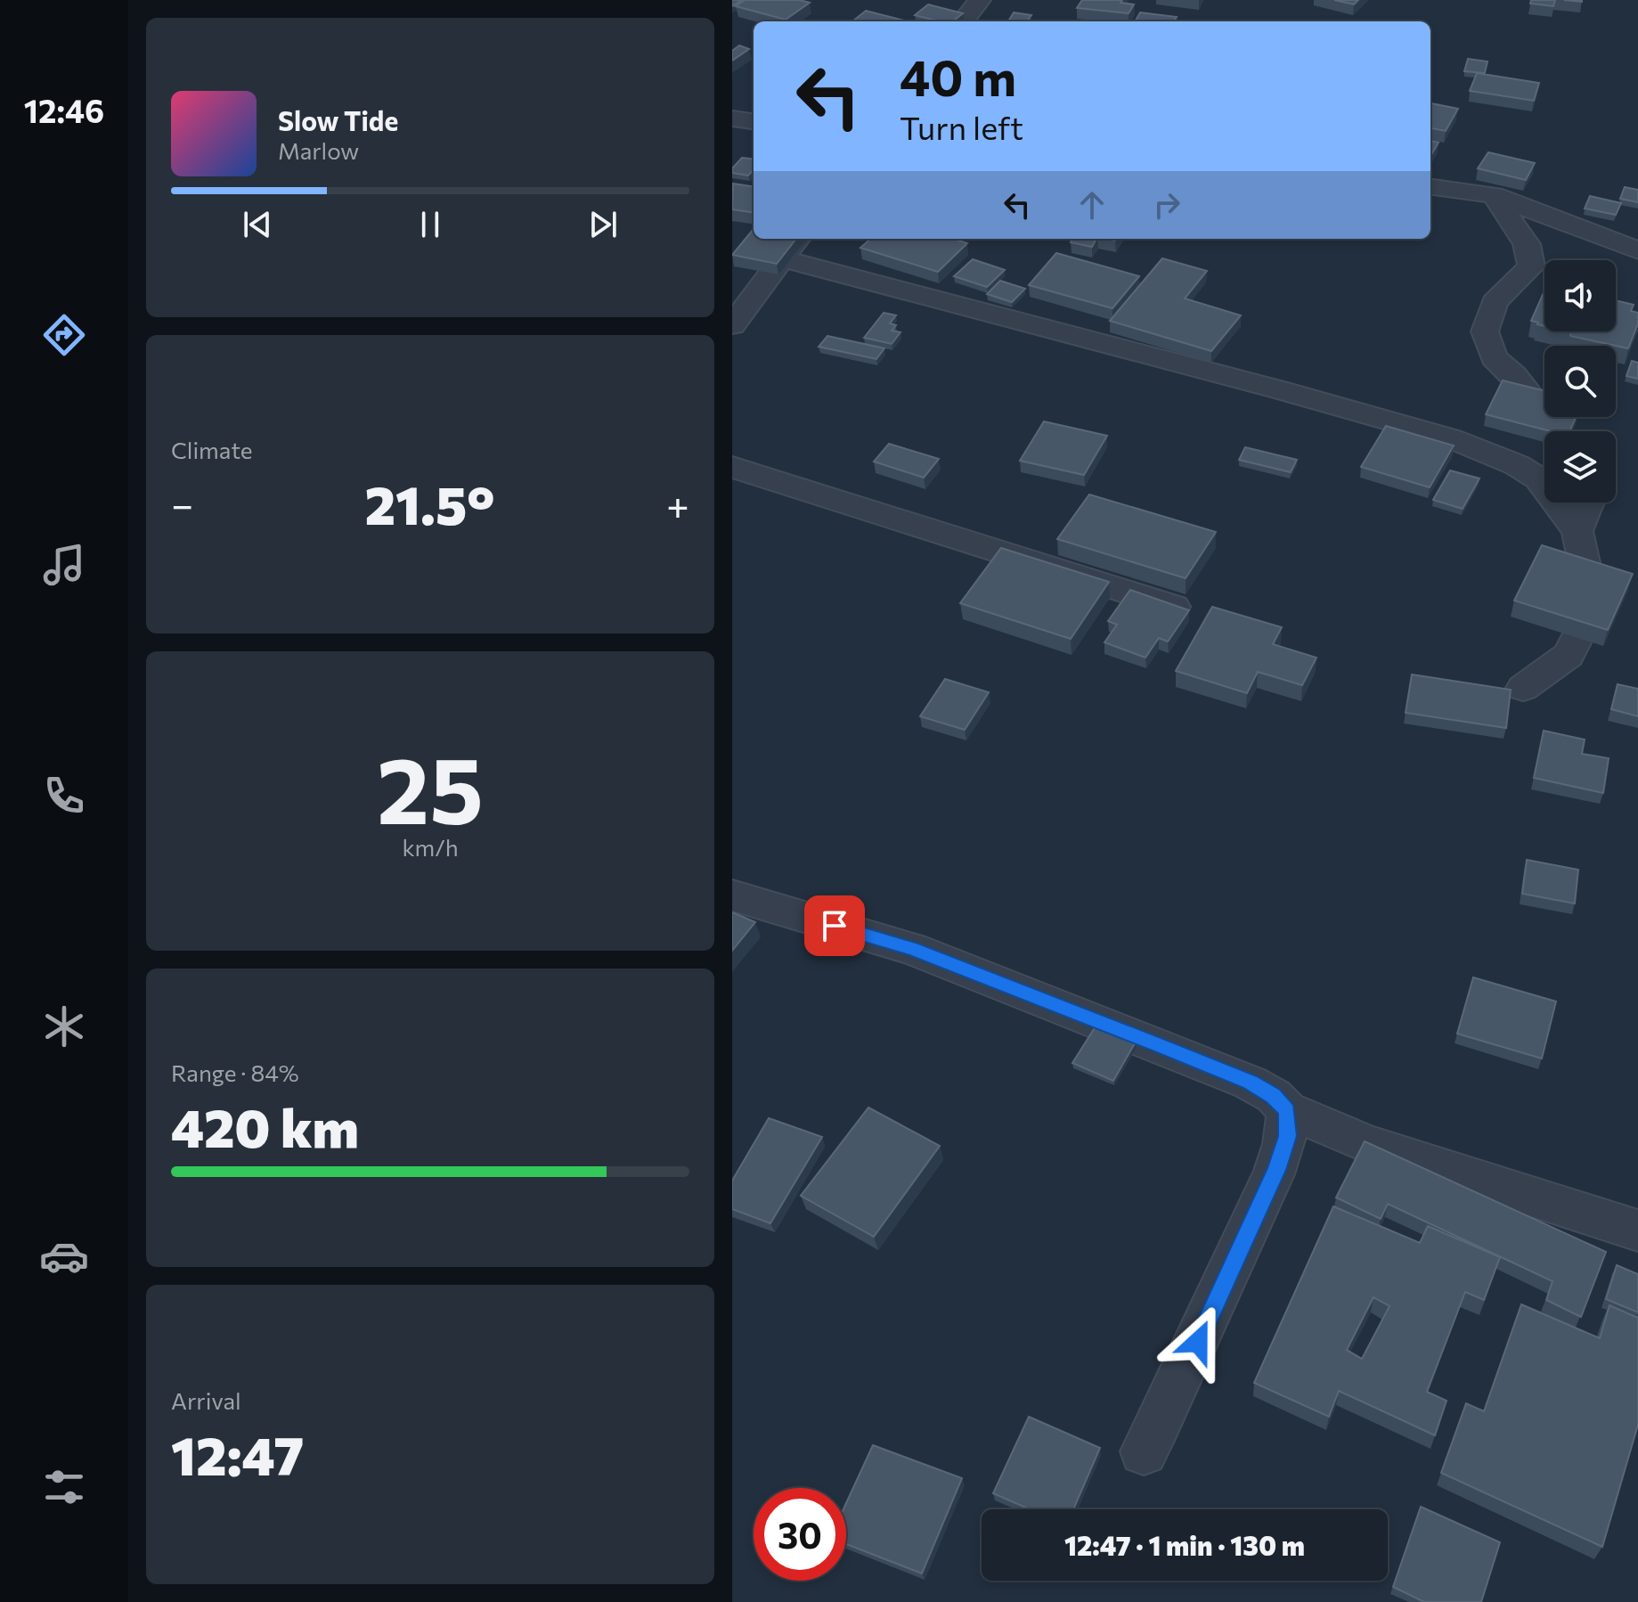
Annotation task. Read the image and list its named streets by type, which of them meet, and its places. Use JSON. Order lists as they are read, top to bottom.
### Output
{
  "page": {
    "tabs": "12:46",
    "turn": ["40 m", "Turn left"],
    "song": ["Slow Tide", "Marlow"],
    "tile": [
      "Climate",
      ["25", "km/h"],
      ["Range · 84%", "420 km"],
      ["Arrival", "12:47"]
    ],
    "heat": ["−", "21.5°", "+"],
    "limit": "30",
    "trip": "12:47 · 1 min · 130 m"
  }
}
